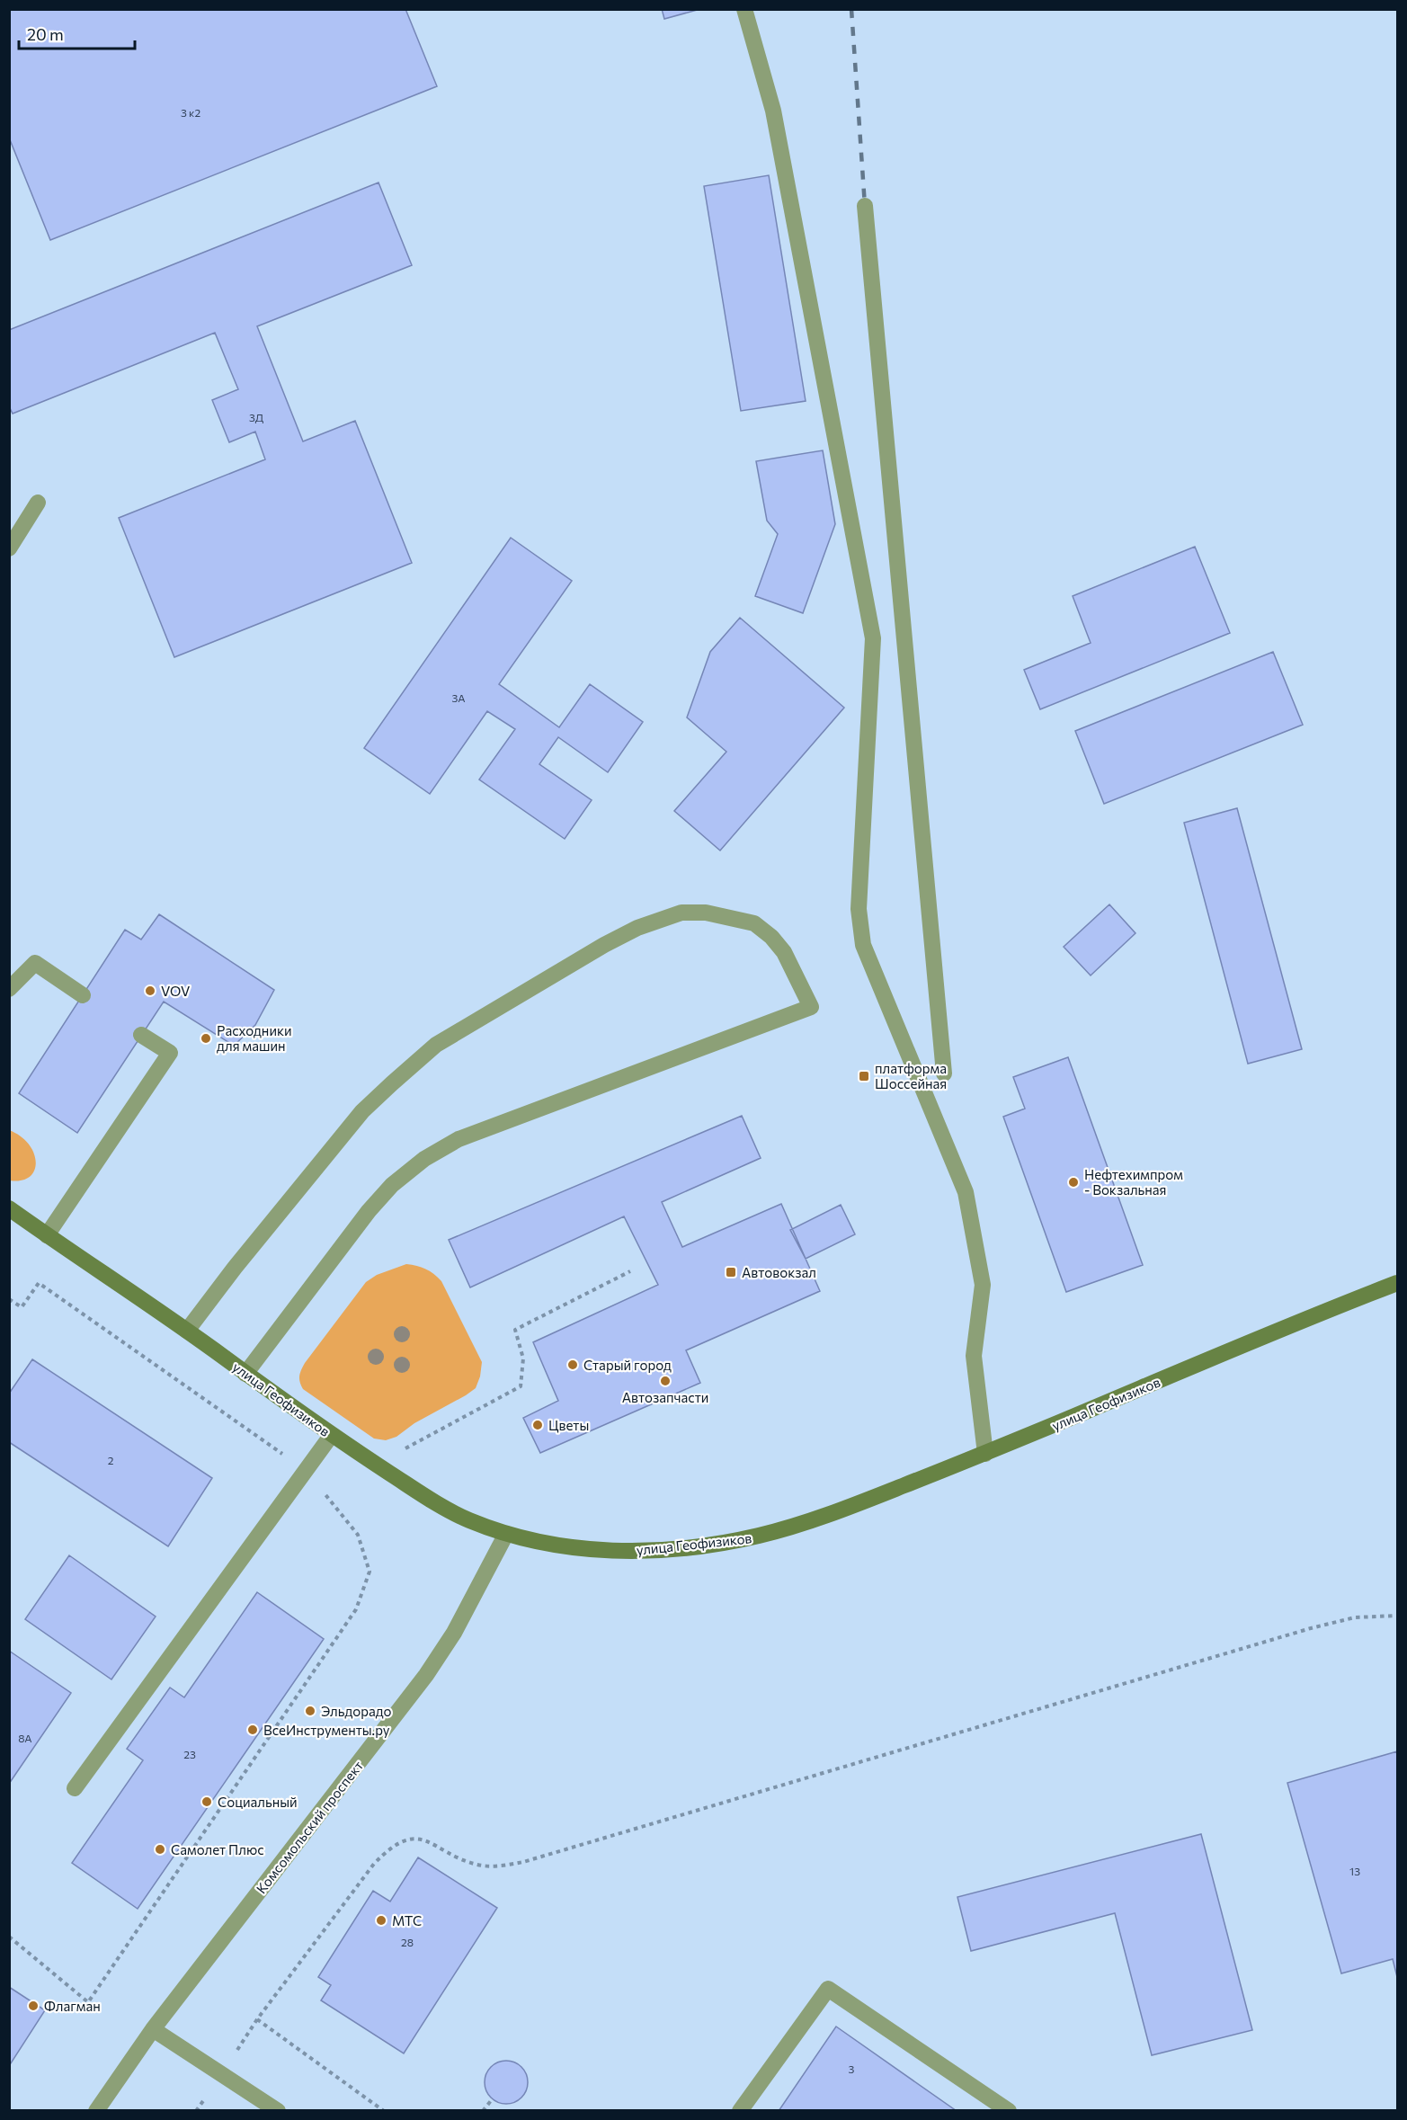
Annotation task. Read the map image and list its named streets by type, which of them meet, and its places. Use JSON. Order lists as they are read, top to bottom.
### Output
{
  "streets": {
    "main road": ["улица Геофизиков"],
    "street": ["Комсомольский проспект"]
  },
  "crossings": [
    ["улица Геофизиков", "Комсомольский проспект"]
  ],
  "places": {
    "other": [
      "VOV",
      "Расходники для машин",
      "Нефтехимпром - Вокзальная",
      "Старый город",
      "Автозапчасти",
      "Цветы",
      "Эльдорадо",
      "ВсеИнструменты.ру",
      "Социальный",
      "Самолет Плюс",
      "МТС",
      "Флагман"
    ],
    "transit": ["платформа Шоссейная", "Автовокзал"]
  },
  "house_numbers": [
    "3 к2",
    "3Д",
    "3А",
    "2",
    "8А",
    "23",
    "13",
    "28",
    "3"
  ],
  "scale_bar": "20 m"
}
